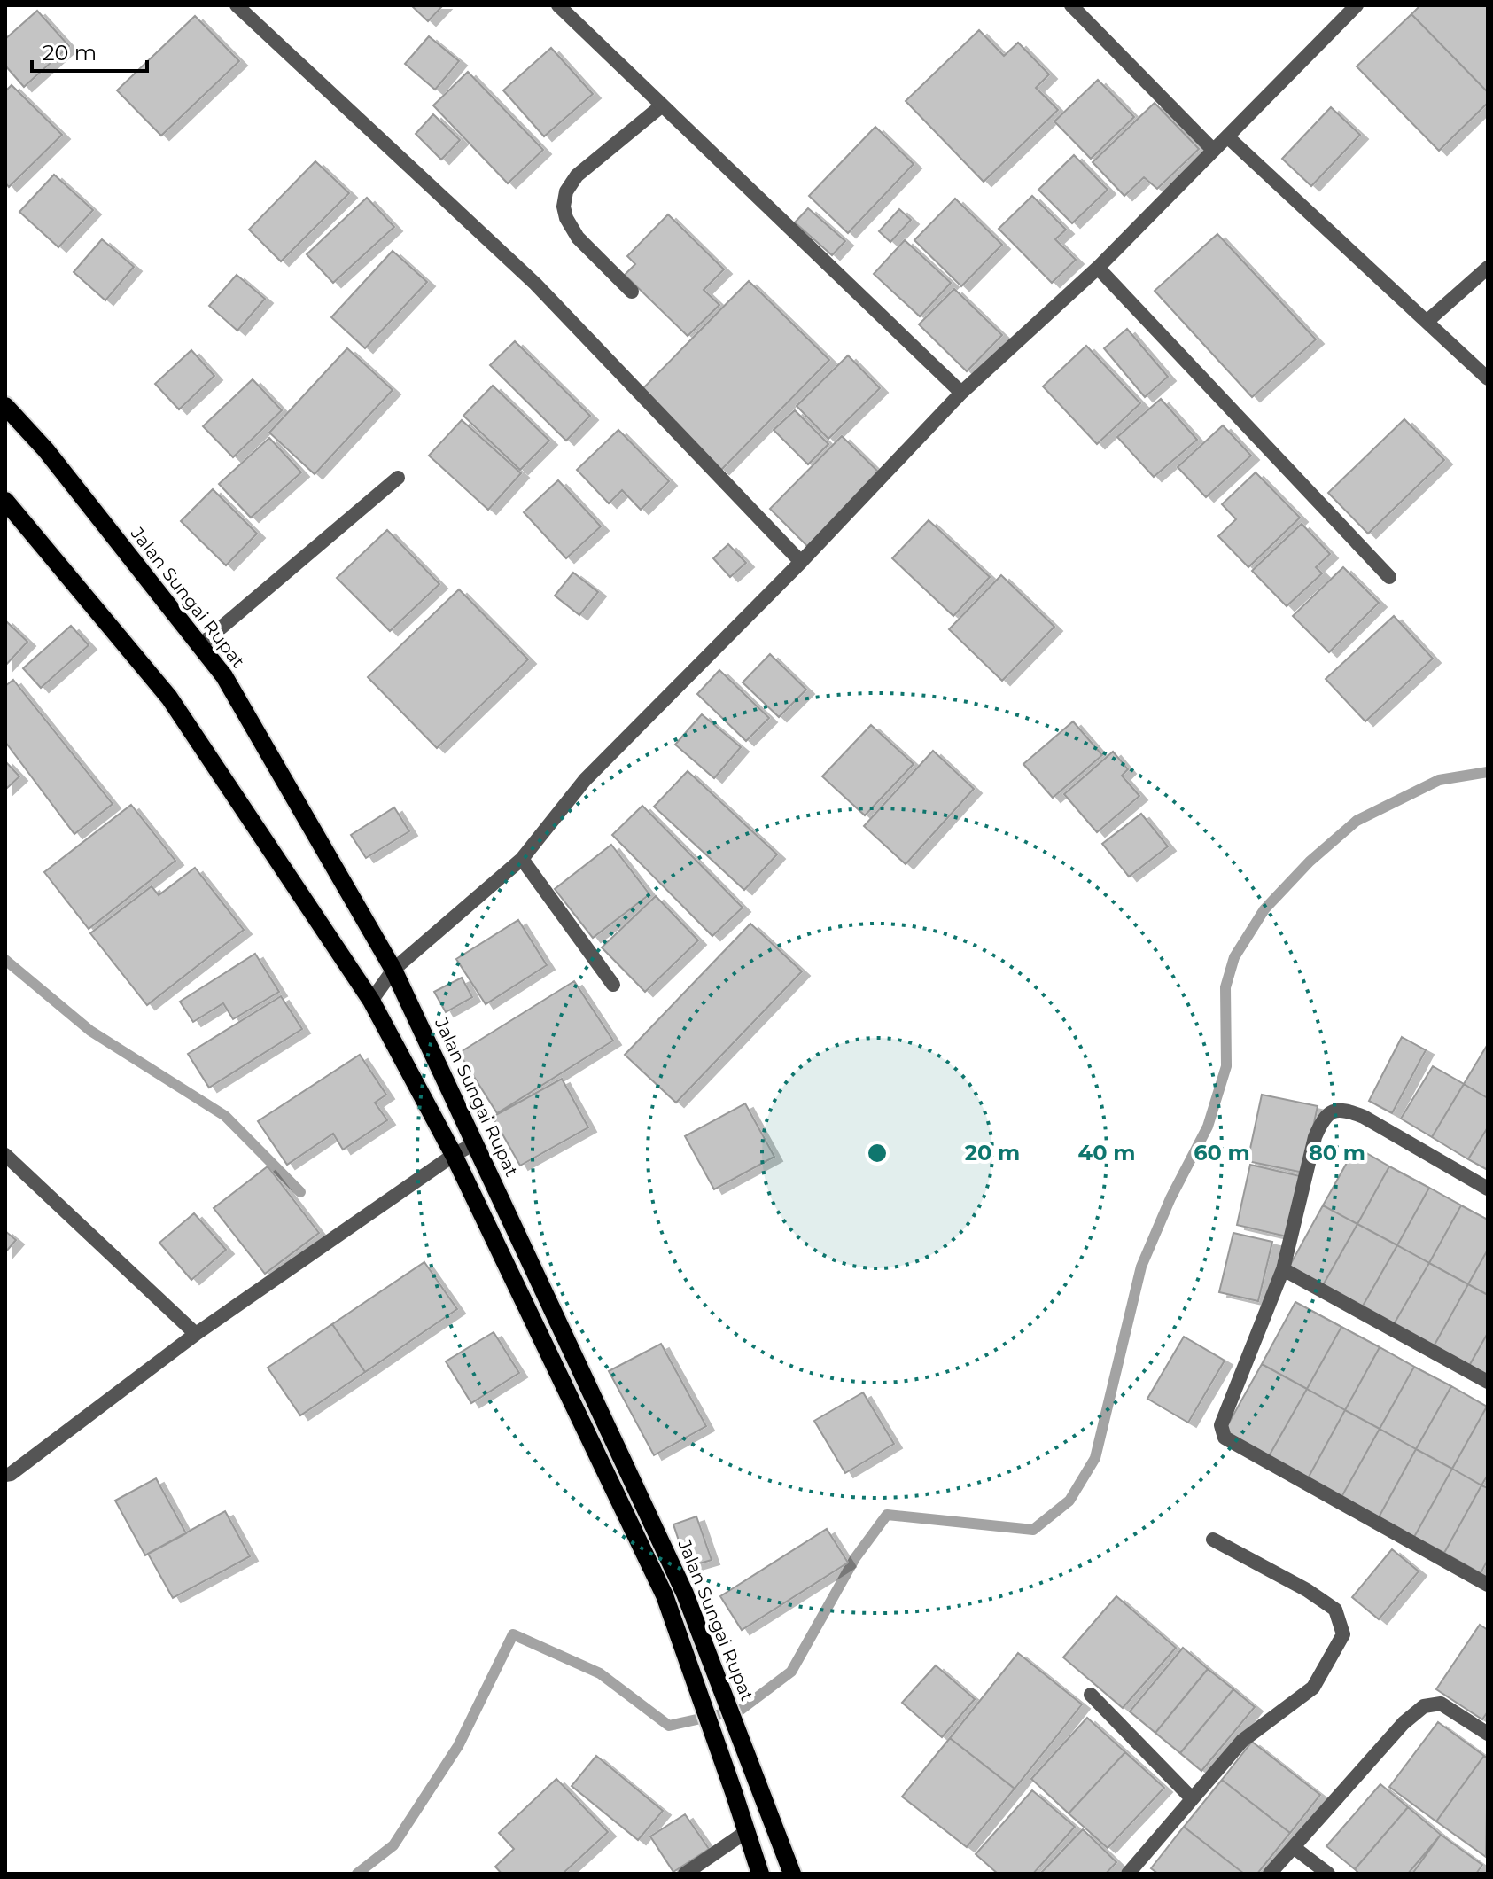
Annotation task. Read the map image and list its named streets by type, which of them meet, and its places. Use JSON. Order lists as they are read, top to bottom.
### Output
{
  "streets": {
    "main road": ["Jalan Sungai Rupat"]
  },
  "scale_bar": "20 m",
  "rings": [
    "20 m",
    "40 m",
    "60 m",
    "80 m"
  ]
}
